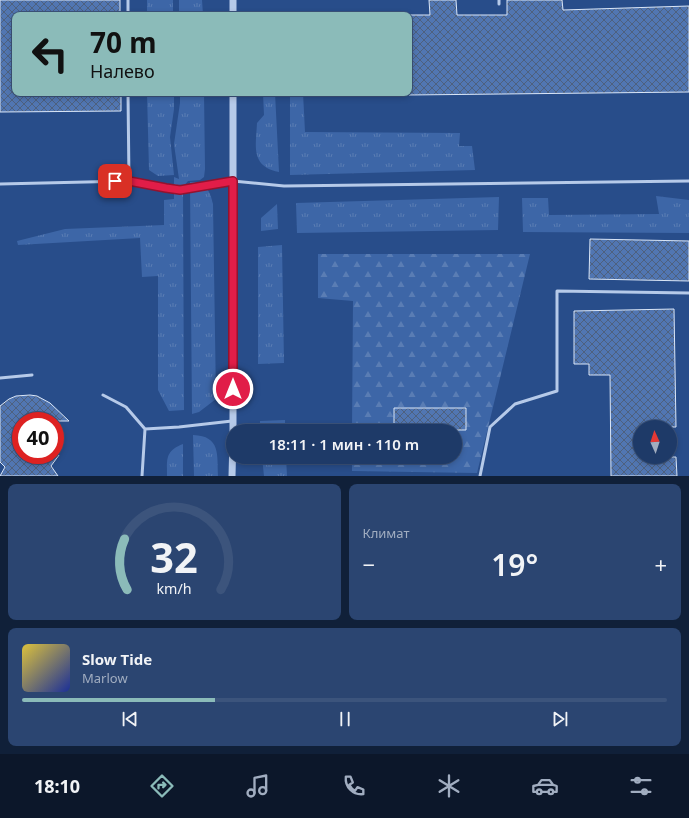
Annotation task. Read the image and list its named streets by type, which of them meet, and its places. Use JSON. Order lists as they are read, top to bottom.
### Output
{
  "north": "top",
  "page": {
    "turn": ["70 m", "Налево"],
    "limit": "40",
    "trip": "18:11 · 1 мин · 110 m",
    "tile": "Климат",
    "heat": ["−", "19°", "+"],
    "song": ["Slow Tide", "Marlow"],
    "tabs": "18:10",
    "gauge": ["32", "km/h"]
  }
}
